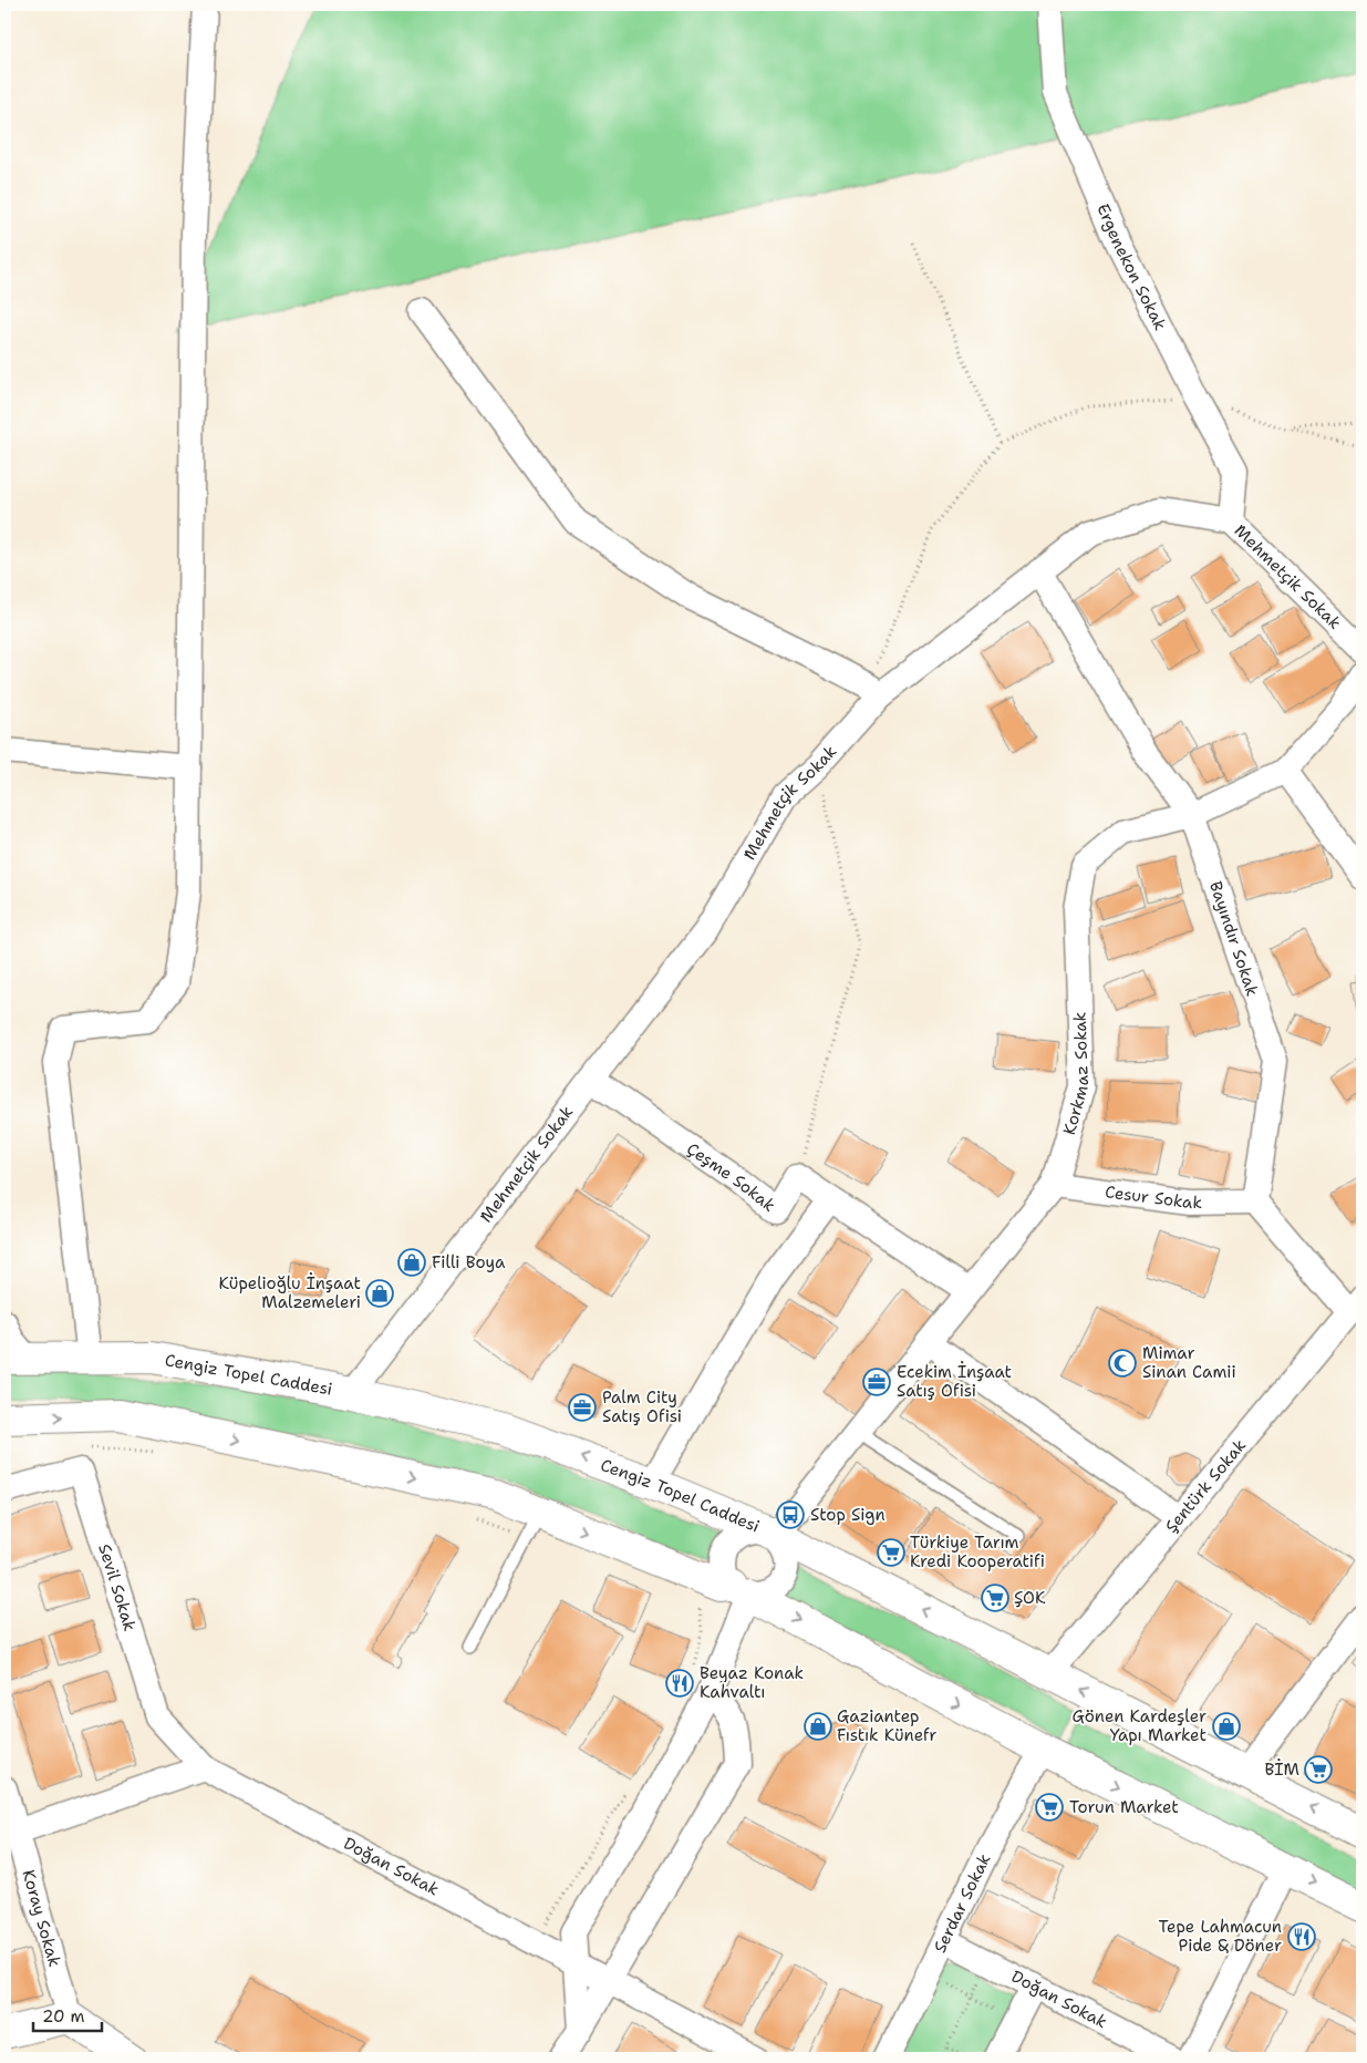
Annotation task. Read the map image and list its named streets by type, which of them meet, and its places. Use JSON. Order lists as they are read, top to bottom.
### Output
{
  "streets": {
    "main road": ["Cengiz Topel Caddesi"],
    "street": [
      "Ergenekon Sokak",
      "Mehmetçik Sokak",
      "Bayındır Sokak",
      "Korkmaz Sokak",
      "Çeşme Sokak",
      "Cesur Sokak",
      "Şentürk Sokak",
      "Sevil Sokak",
      "Doğan Sokak",
      "Serdar Sokak",
      "Koray Sokak"
    ]
  },
  "crossings": [
    ["Ergenekon Sokak", "Mehmetçik Sokak"],
    ["Mehmetçik Sokak", "Bayındır Sokak"],
    ["Mehmetçik Sokak", "Çeşme Sokak"],
    ["Mehmetçik Sokak", "Cengiz Topel Caddesi"],
    ["Bayındır Sokak", "Korkmaz Sokak"],
    ["Bayındır Sokak", "Cesur Sokak"],
    ["Korkmaz Sokak", "Cesur Sokak"],
    ["Korkmaz Sokak", "Cengiz Topel Caddesi"],
    ["Cengiz Topel Caddesi", "Şentürk Sokak"],
    ["Sevil Sokak", "Doğan Sokak"],
    ["Doğan Sokak", "Serdar Sokak"]
  ],
  "places": {
    "shop": [
      "Filli Boya",
      "Küpelioğlu İnşaat Malzemeleri",
      "Gaziantep Fıstık Künefr",
      "Gönen Kardeşler Yapı Market"
    ],
    "mosque": ["Mimar Sinan Camii"],
    "office": ["Ecekim İnşaat Satış Ofisi", "Palm City Satış Ofisi"],
    "bus stop": ["Stop Sign"],
    "supermarket": [
      "Türkiye Tarım Kredi Kooperatifi",
      "ŞOK",
      "BİM",
      "Torun Market"
    ],
    "restaurant": ["Beyaz Konak Kahvaltı", "Tepe Lahmacun Pide & Döner"]
  },
  "scale_bar": "20 m"
}
